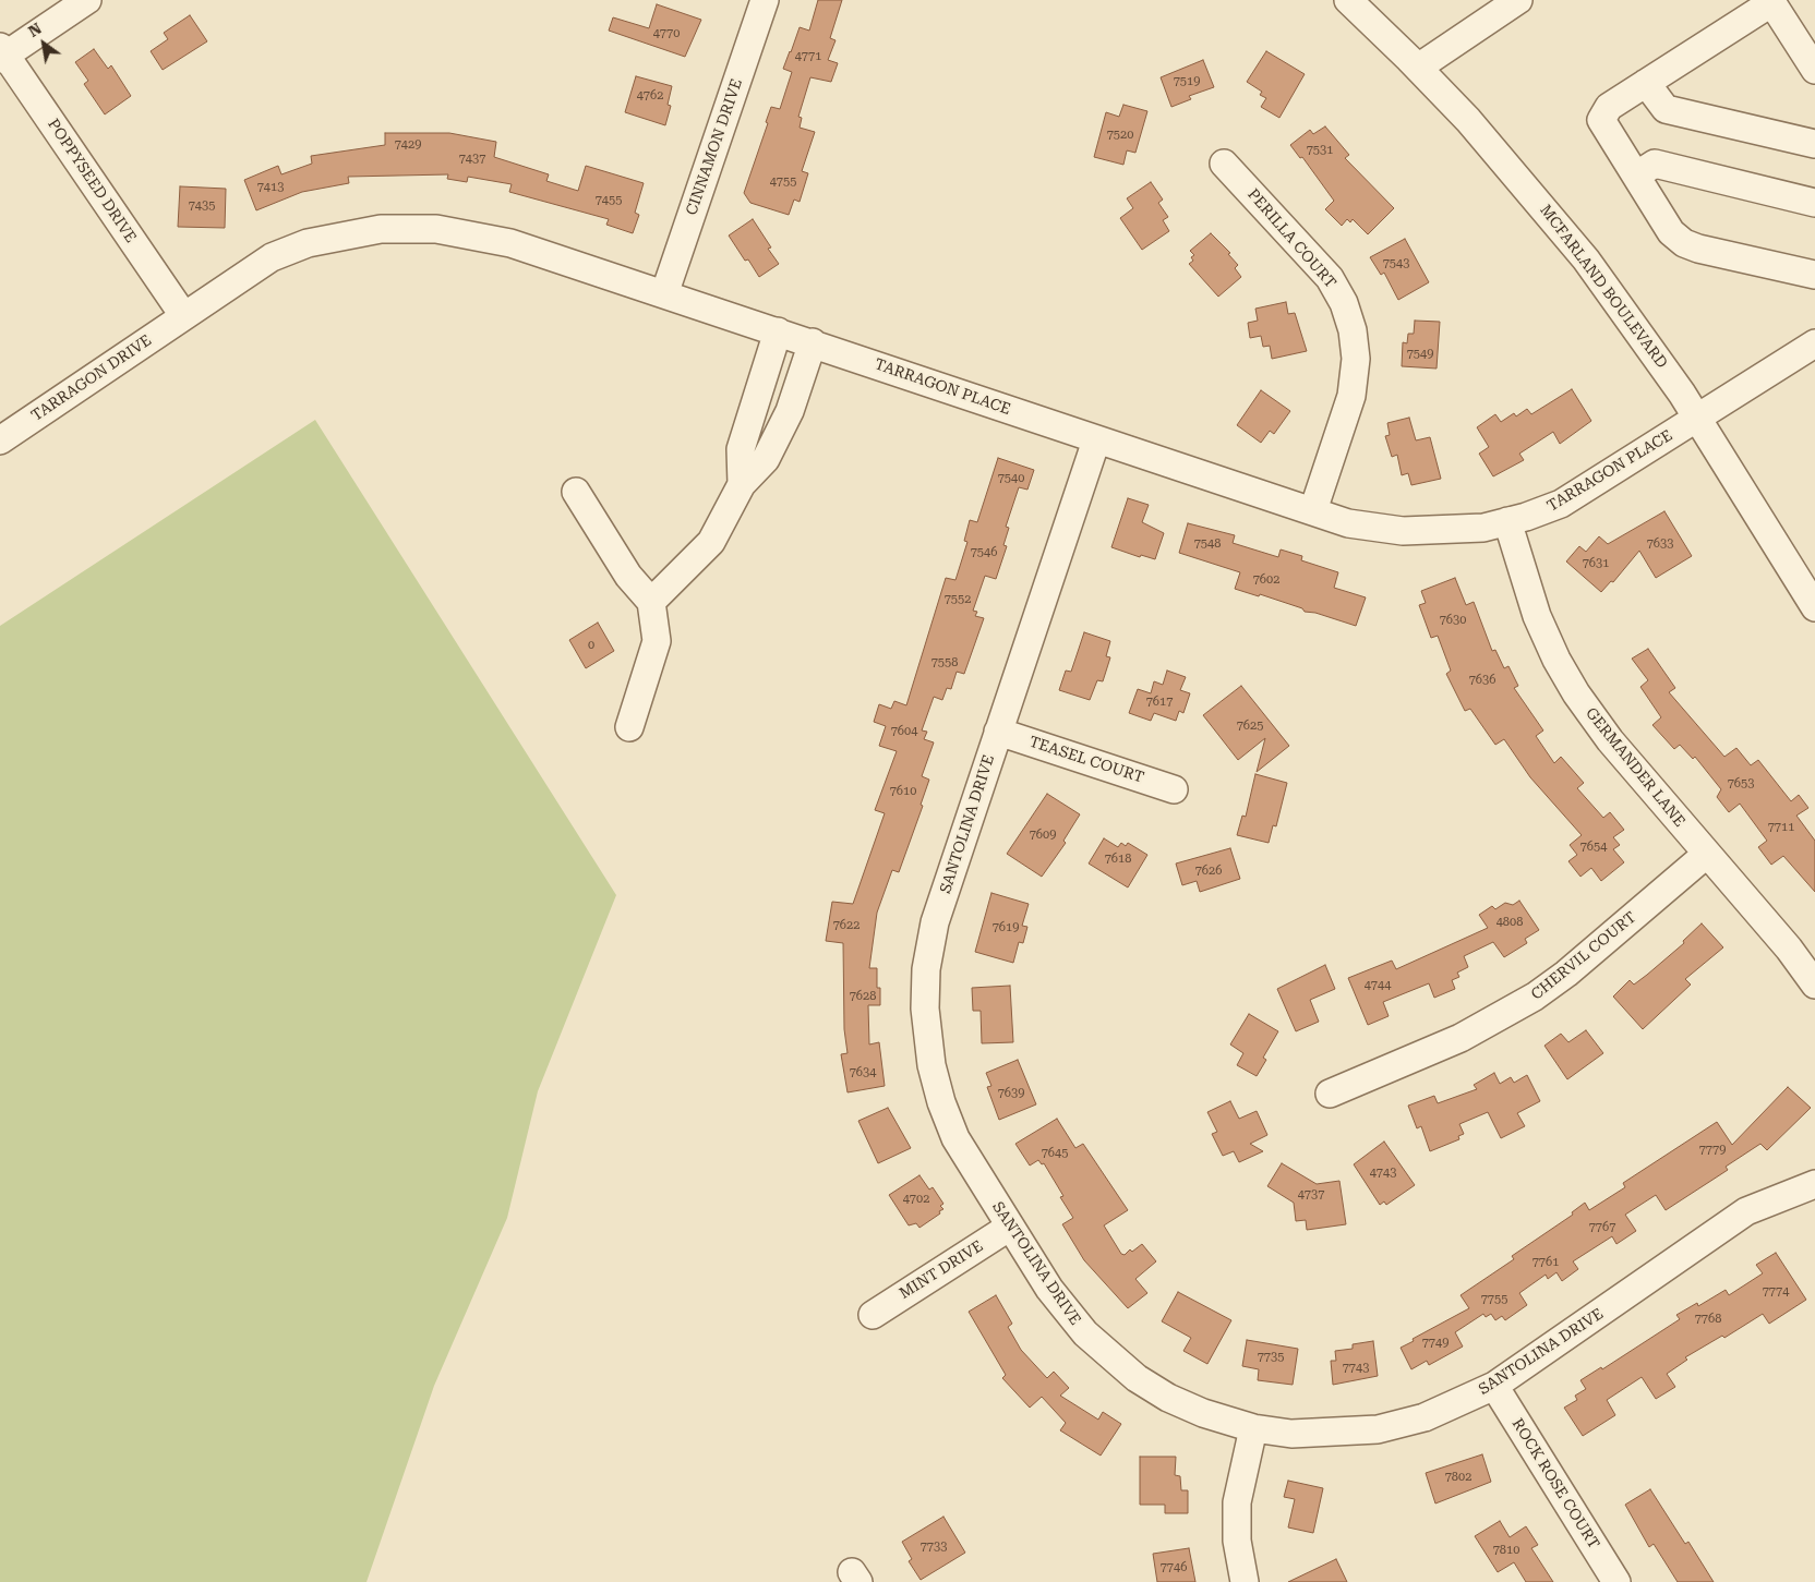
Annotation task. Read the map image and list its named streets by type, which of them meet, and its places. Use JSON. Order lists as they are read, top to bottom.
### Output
{
  "streets": {
    "street": [
      "CINNAMON DRIVE",
      "POPPYSEED DRIVE",
      "PERILLA COURT",
      "MCFARLAND BOULEVARD",
      "TARRAGON DRIVE",
      "TARRAGON PLACE",
      "TEASEL COURT",
      "GERMANDER LANE",
      "SANTOLINA DRIVE",
      "CHERVIL COURT",
      "MINT DRIVE",
      "ROCK ROSE COURT"
    ]
  },
  "crossings": [
    ["CINNAMON DRIVE", "TARRAGON PLACE"],
    ["POPPYSEED DRIVE", "TARRAGON DRIVE"],
    ["POPPYSEED DRIVE", "TARRAGON PLACE"],
    ["PERILLA COURT", "TARRAGON PLACE"],
    ["MCFARLAND BOULEVARD", "TARRAGON PLACE"],
    ["TARRAGON DRIVE", "TARRAGON PLACE"],
    ["TARRAGON PLACE", "GERMANDER LANE"],
    ["TARRAGON PLACE", "SANTOLINA DRIVE"],
    ["TEASEL COURT", "SANTOLINA DRIVE"],
    ["GERMANDER LANE", "CHERVIL COURT"],
    ["SANTOLINA DRIVE", "MINT DRIVE"],
    ["SANTOLINA DRIVE", "ROCK ROSE COURT"]
  ],
  "house_numbers": [
    "4770",
    "4771",
    "7519",
    "4762",
    "7520",
    "7429",
    "7531",
    "7437",
    "4755",
    "7413",
    "7455",
    "7435",
    "7543",
    "7549",
    "7540",
    "7548",
    "7633",
    "7546",
    "7631",
    "7602",
    "7552",
    "7630",
    "0",
    "7558",
    "7636",
    "7617",
    "7625",
    "7604",
    "7653",
    "7610",
    "7711",
    "7609",
    "7654",
    "7618",
    "7626",
    "4808",
    "7622",
    "7619",
    "4744",
    "7628",
    "7634",
    "7639",
    "7779",
    "7645",
    "4743",
    "4737",
    "4702",
    "7767",
    "7761",
    "7774",
    "7755",
    "7768",
    "7749",
    "7735",
    "7743",
    "7802",
    "7733",
    "7810",
    "7746"
  ],
  "north": "top left"
}
